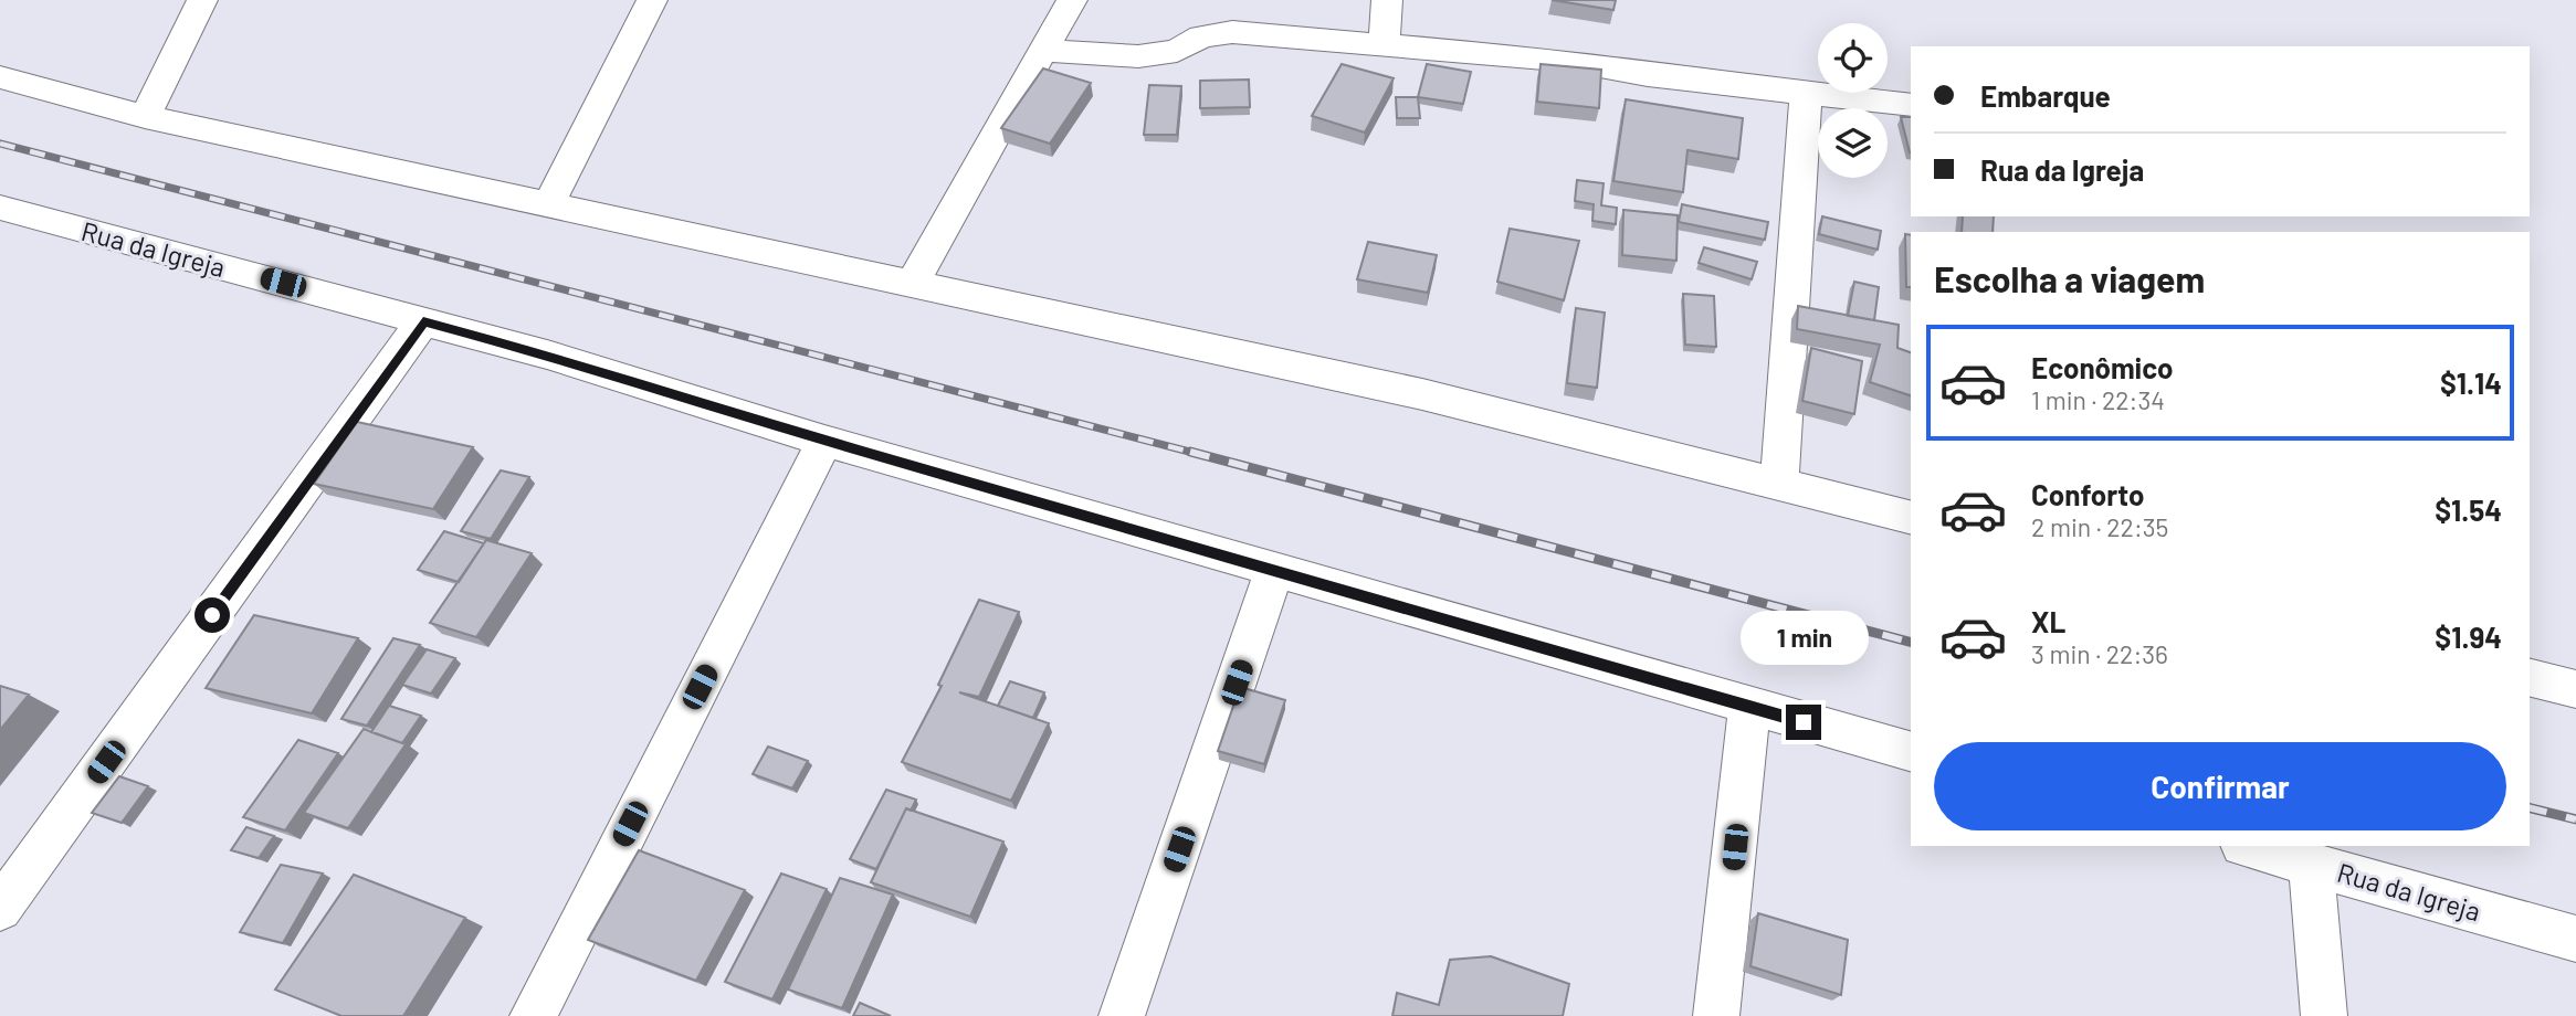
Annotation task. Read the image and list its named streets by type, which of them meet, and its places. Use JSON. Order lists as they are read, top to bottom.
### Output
{
  "streets": {
    "street": ["Rua da Igreja"]
  },
  "page": {
    "banner": ["Embarque", "Rua da Igreja"],
    "heading": "Escolha a viagem",
    "list": [
      {
        "name": "Econômico",
        "note": "1 min · 22:34",
        "value": "$1.14"
      },
      {
        "name": "Conforto",
        "note": "2 min · 22:35",
        "value": "$1.54"
      },
      {
        "name": "XL",
        "note": "3 min · 22:36",
        "value": "$1.94"
      }
    ],
    "bubble": "1 min",
    "buttons": "Confirmar"
  }
}
